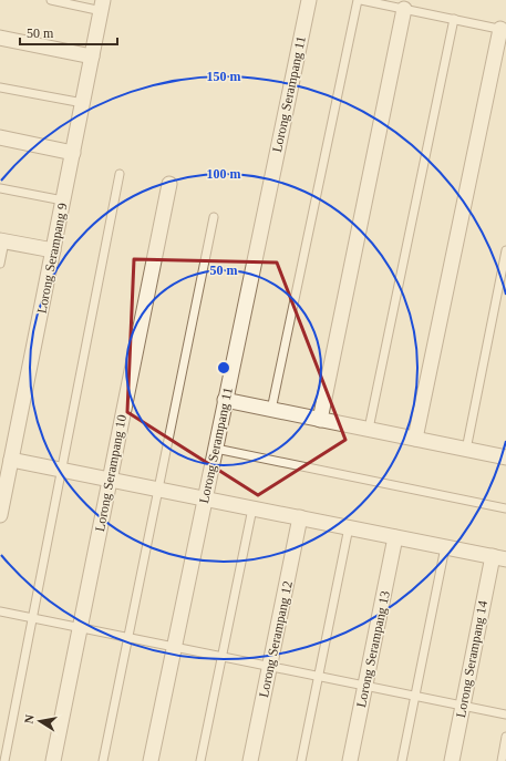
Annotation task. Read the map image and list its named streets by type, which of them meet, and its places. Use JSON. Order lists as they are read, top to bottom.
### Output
{
  "streets": {
    "street": [
      "Lorong Serampang 11",
      "Lorong Serampang 9",
      "Lorong Serampang 10",
      "Lorong Serampang 12",
      "Lorong Serampang 13",
      "Lorong Serampang 14"
    ]
  },
  "scale_bar": "50 m",
  "north": "left",
  "rings": ["150 m", "100 m", "50 m"]
}
